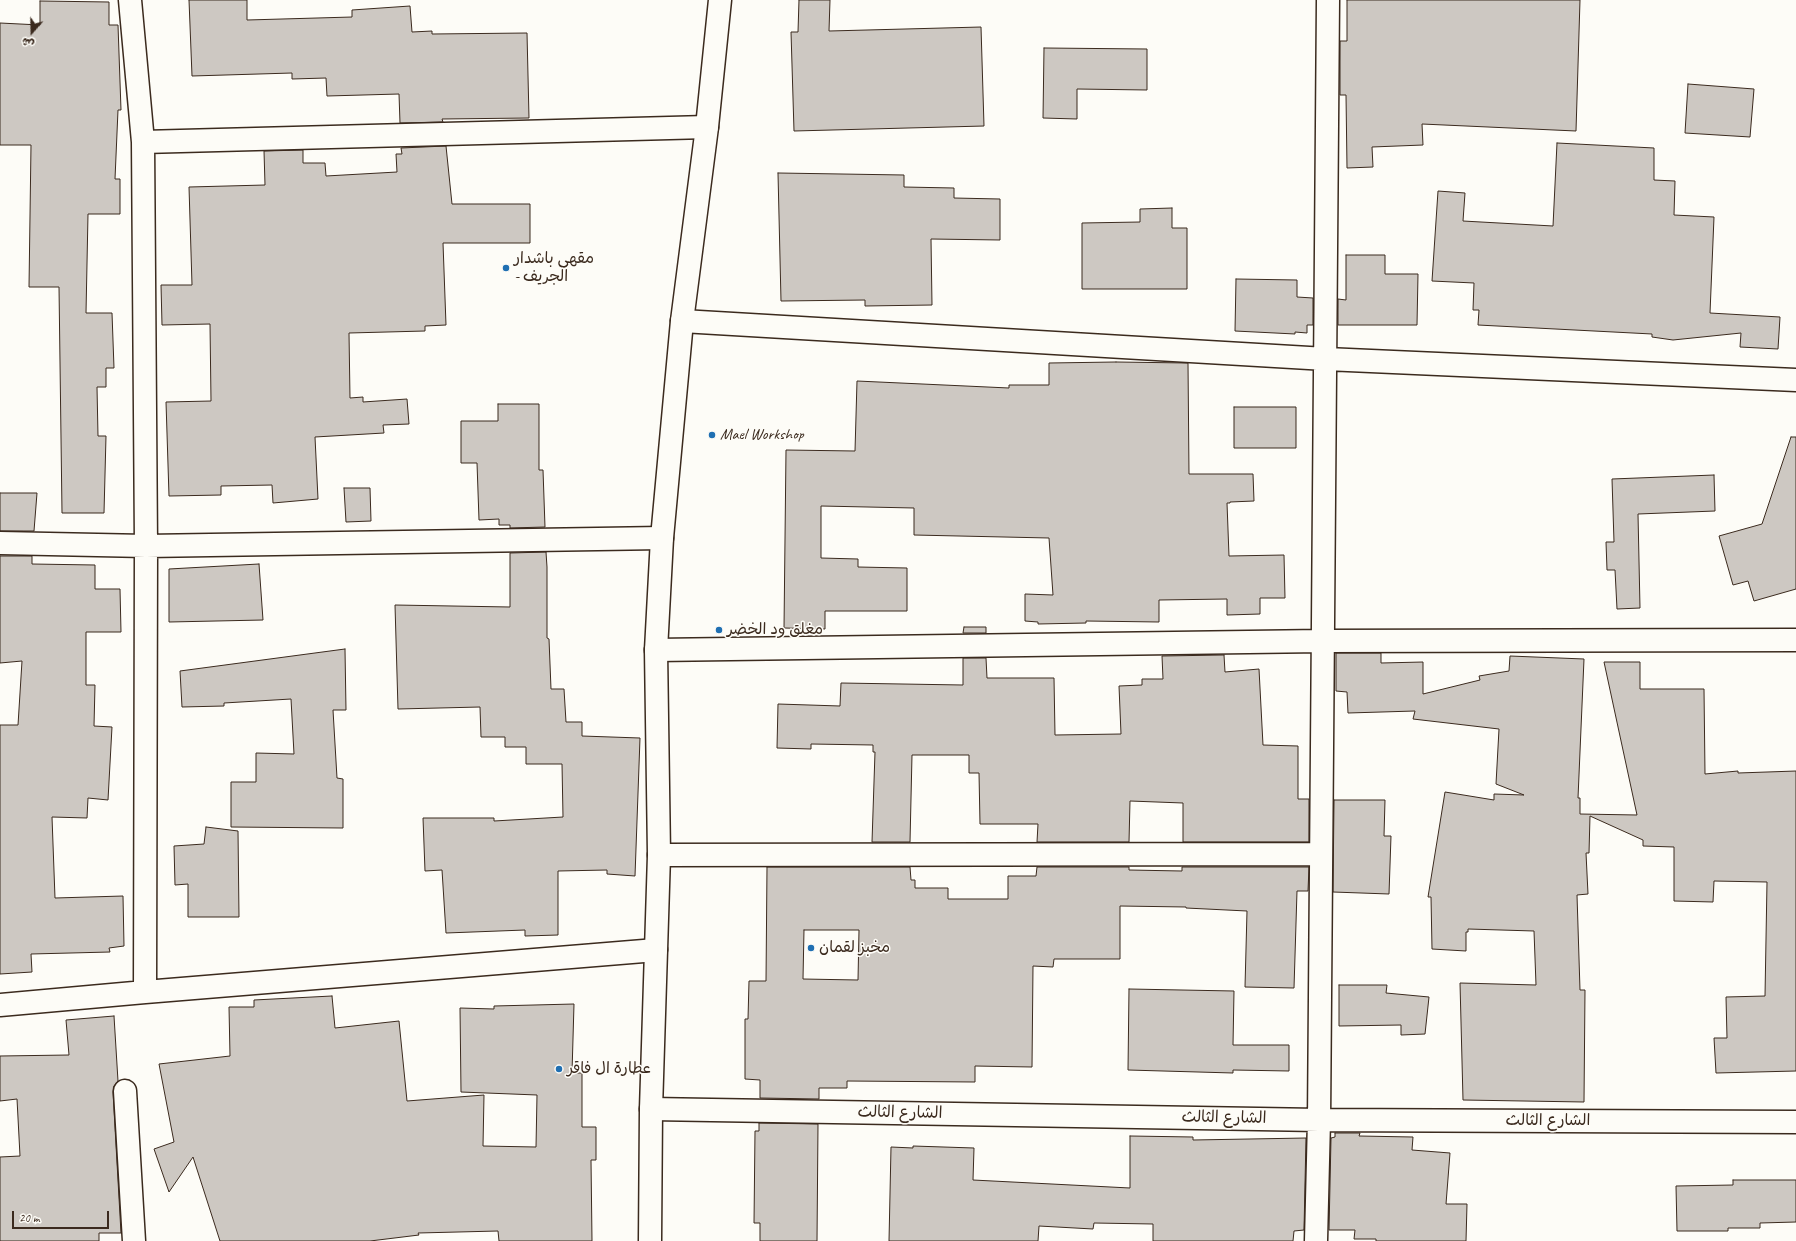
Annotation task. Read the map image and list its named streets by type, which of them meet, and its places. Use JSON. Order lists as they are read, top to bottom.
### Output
{
  "streets": {
    "street": ["الشارع الثالث"]
  },
  "places": [
    "مقهى باشدار - الجريف",
    "Mael Workshop",
    "مغلق ود الخضر",
    "مخبز لقمان",
    "عطارة ال فاقر"
  ],
  "scale_bar": "20 m",
  "north": "bottom"
}
